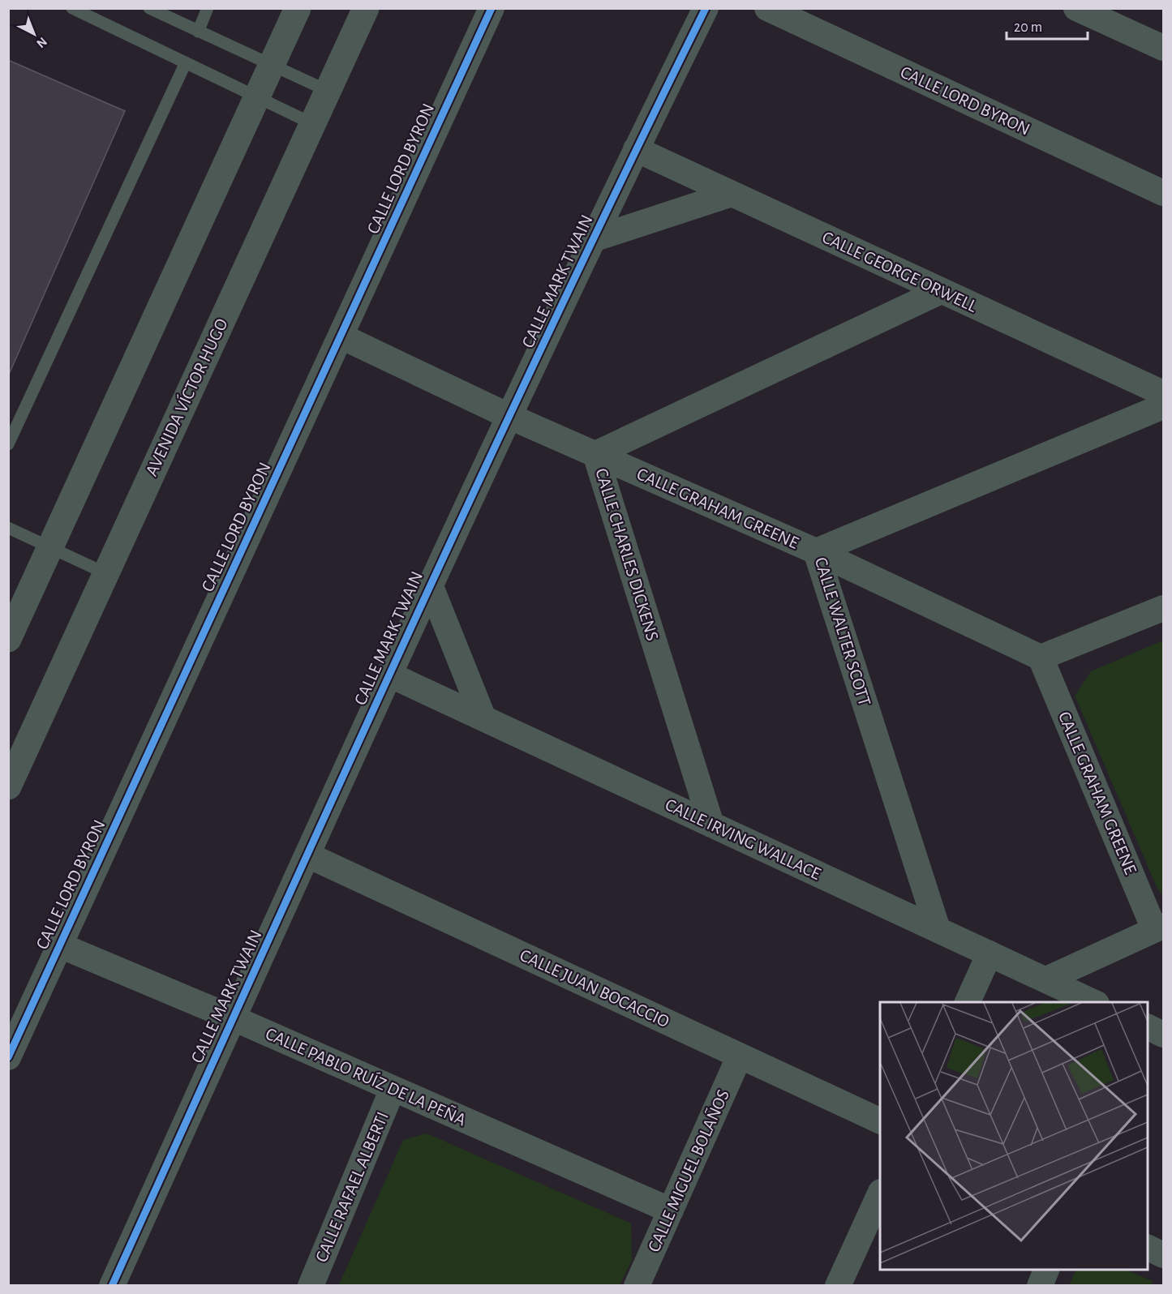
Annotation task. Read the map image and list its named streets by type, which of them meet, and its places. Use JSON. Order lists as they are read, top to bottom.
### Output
{
  "streets": {
    "street": [
      "CALLE LORD BYRON",
      "CALLE GEORGE ORWELL",
      "CALLE MARK TWAIN",
      "AVENIDA VÍCTOR HUGO",
      "CALLE GRAHAM GREENE",
      "CALLE CHARLES DICKENS",
      "CALLE WALTER SCOTT",
      "CALLE IRVING WALLACE",
      "CALLE JUAN BOCACCIO",
      "CALLE PABLO RUÍZ DE LA PEÑA",
      "CALLE MIGUEL BOLAÑOS",
      "CALLE RAFAEL ALBERTI"
    ]
  },
  "crossings": [
    ["CALLE LORD BYRON", "CALLE GRAHAM GREENE"],
    ["CALLE LORD BYRON", "CALLE PABLO RUÍZ DE LA PEÑA"],
    ["CALLE GEORGE ORWELL", "CALLE MARK TWAIN"],
    ["CALLE GEORGE ORWELL", "CALLE CHARLES DICKENS"],
    ["CALLE MARK TWAIN", "CALLE GRAHAM GREENE"],
    ["CALLE MARK TWAIN", "CALLE IRVING WALLACE"],
    ["CALLE MARK TWAIN", "CALLE JUAN BOCACCIO"],
    ["CALLE MARK TWAIN", "CALLE PABLO RUÍZ DE LA PEÑA"],
    ["CALLE GRAHAM GREENE", "CALLE CHARLES DICKENS"],
    ["CALLE GRAHAM GREENE", "CALLE WALTER SCOTT"],
    ["CALLE GRAHAM GREENE", "CALLE IRVING WALLACE"],
    ["CALLE CHARLES DICKENS", "CALLE IRVING WALLACE"],
    ["CALLE WALTER SCOTT", "CALLE IRVING WALLACE"],
    ["CALLE JUAN BOCACCIO", "CALLE MIGUEL BOLAÑOS"],
    ["CALLE PABLO RUÍZ DE LA PEÑA", "CALLE MIGUEL BOLAÑOS"],
    ["CALLE PABLO RUÍZ DE LA PEÑA", "CALLE RAFAEL ALBERTI"]
  ],
  "scale_bar": "20 m",
  "north": "bottom right"
}
